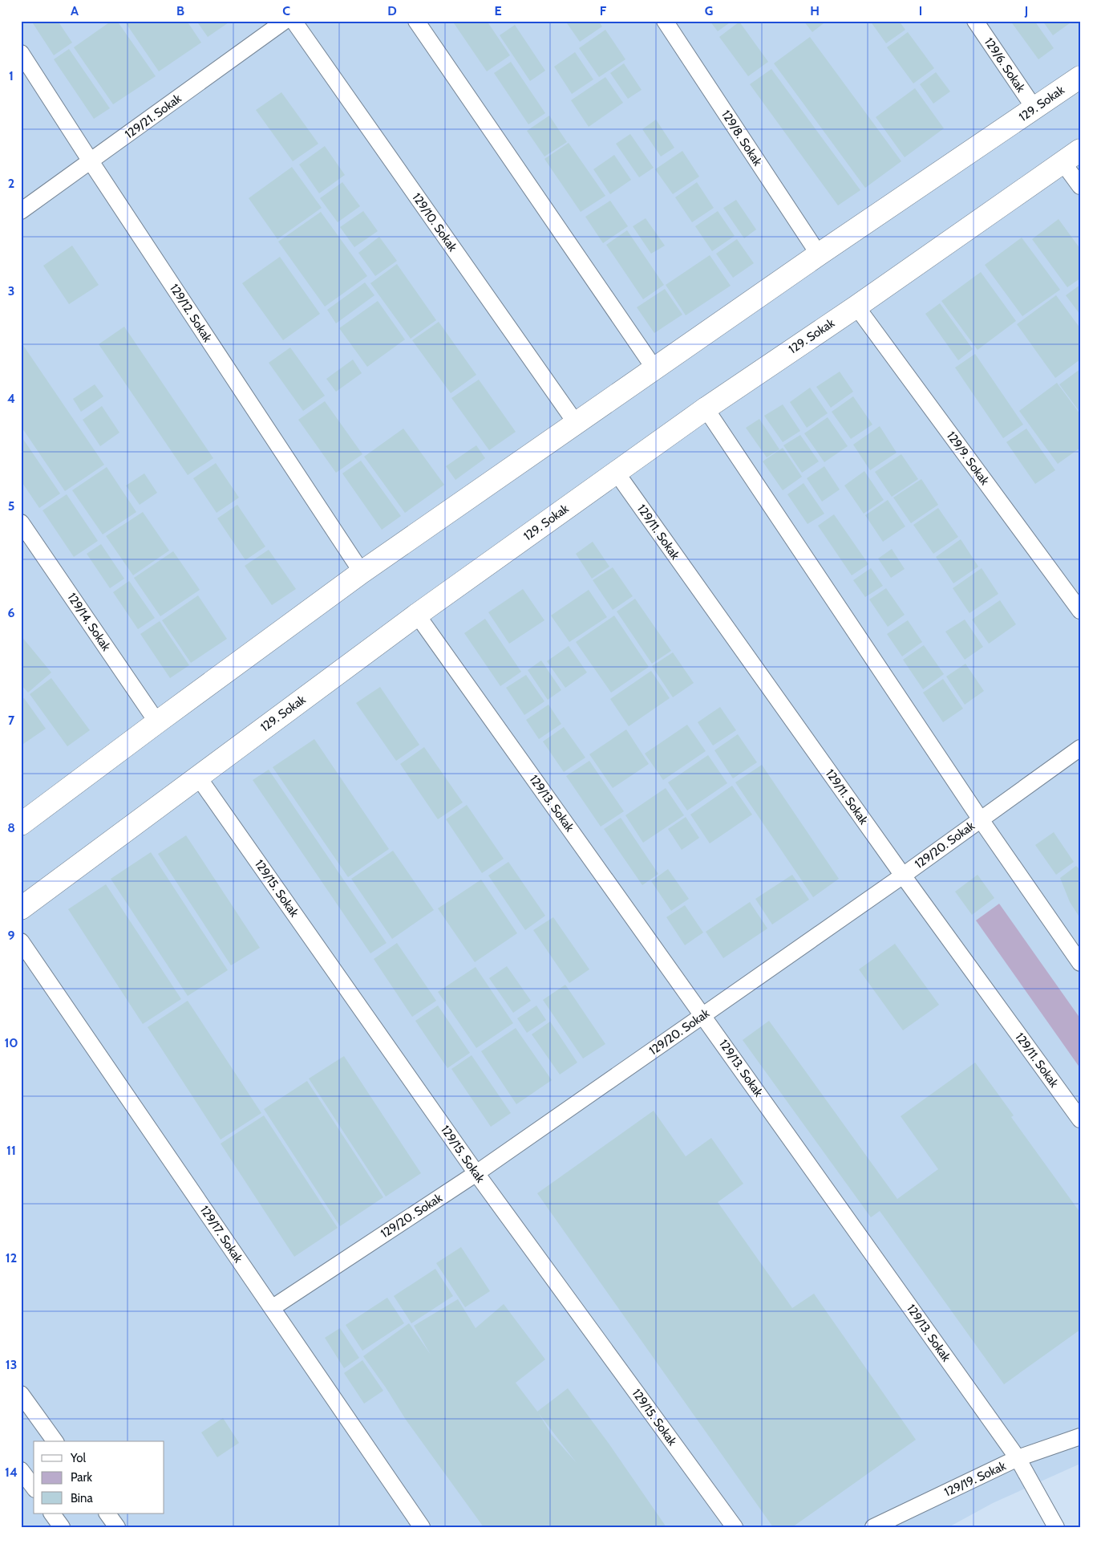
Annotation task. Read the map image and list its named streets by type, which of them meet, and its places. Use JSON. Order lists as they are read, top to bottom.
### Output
{
  "streets": {
    "street": ["129. Sokak"],
    "lane": [
      "129/6. Sokak",
      "129/21. Sokak",
      "129/8. Sokak",
      "129/10. Sokak",
      "129/12. Sokak",
      "129/9. Sokak",
      "129/11. Sokak",
      "129/14. Sokak",
      "129/13. Sokak",
      "129/20. Sokak",
      "129/15. Sokak",
      "129/17. Sokak",
      "129/19. Sokak"
    ]
  },
  "crossings": [
    ["129/6. Sokak", "129. Sokak"],
    ["129. Sokak", "129/8. Sokak"],
    ["129. Sokak", "129/10. Sokak"],
    ["129. Sokak", "129/12. Sokak"],
    ["129. Sokak", "129/9. Sokak"],
    ["129. Sokak", "129/11. Sokak"],
    ["129. Sokak", "129/14. Sokak"],
    ["129. Sokak", "129/13. Sokak"],
    ["129. Sokak", "129/15. Sokak"],
    ["129/21. Sokak", "129/12. Sokak"],
    ["129/11. Sokak", "129/20. Sokak"],
    ["129/13. Sokak", "129/20. Sokak"],
    ["129/13. Sokak", "129/19. Sokak"],
    ["129/20. Sokak", "129/15. Sokak"],
    ["129/20. Sokak", "129/17. Sokak"]
  ],
  "legend": ["Yol", "Park", "Bina"],
  "grid": {
    "columns": [
      "A",
      "B",
      "C",
      "D",
      "E",
      "F",
      "G",
      "H",
      "I",
      "J"
    ],
    "rows": [
      "1",
      "2",
      "3",
      "4",
      "5",
      "6",
      "7",
      "8",
      "9",
      "10",
      "11",
      "12",
      "13",
      "14"
    ]
  }
}
